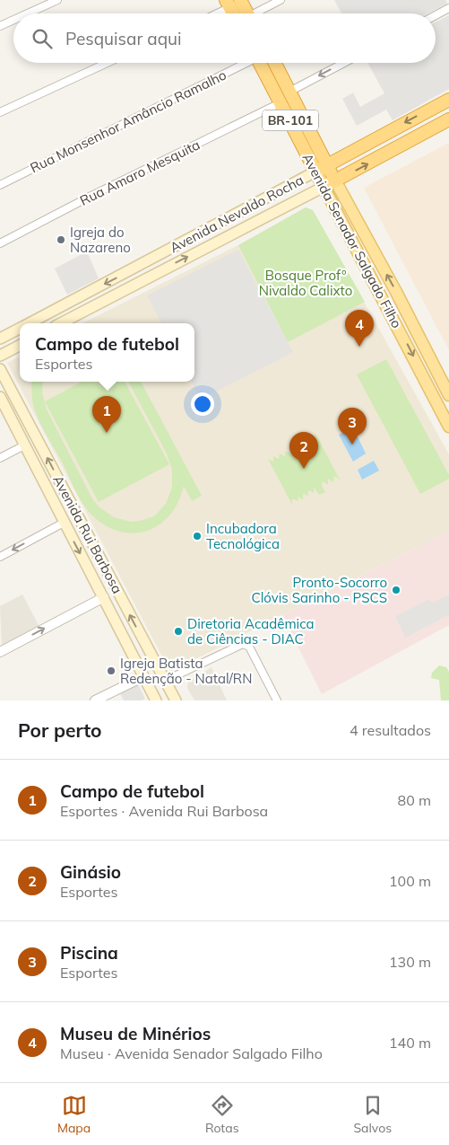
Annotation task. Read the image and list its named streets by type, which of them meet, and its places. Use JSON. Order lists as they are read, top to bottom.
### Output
{
  "streets": {
    "highway": ["BR-101", "Avenida Nevaldo Rocha", "Avenida Senador Salgado Filho"],
    "main road": ["Avenida Rui Barbosa"],
    "street": ["Rua Monsenhor Amâncio Ramalho", "Rua Amaro Mesquita"]
  },
  "crossings": [
    ["Rua Amaro Mesquita", "Avenida Senador Salgado Filho"],
    ["Avenida Nevaldo Rocha", "Avenida Senador Salgado Filho"]
  ],
  "parks": ["Bosque Profº Nivaldo Calixto"],
  "places": [
    "Igreja do Nazareno",
    "Incubadora Tecnológica",
    "Pronto-Socorro Clóvis Sarinho - PSCS",
    "Diretoria Acadêmica de Ciências - DIAC",
    "Igreja Batista Redenção - Natal/RN"
  ],
  "page": {
    "search": "Pesquisar aqui",
    "pins": [
      "4",
      "1",
      "3",
      "2"
    ],
    "popup": ["Campo de futebol", "Esportes"],
    "heading": ["Por perto", "4 resultados"],
    "list": [
      {
        "mark": "1",
        "name": "Campo de futebol",
        "note": "Esportes · Avenida Rui Barbosa",
        "value": "80 m"
      },
      {
        "mark": "2",
        "name": "Ginásio",
        "note": "Esportes",
        "value": "100 m"
      },
      {
        "mark": "3",
        "name": "Piscina",
        "note": "Esportes",
        "value": "130 m"
      },
      {
        "mark": "4",
        "name": "Museu de Minérios",
        "note": "Museu · Avenida Senador Salgado Filho",
        "value": "140 m"
      }
    ],
    "nav": ["Mapa", "Rotas", "Salvos"]
  }
}
